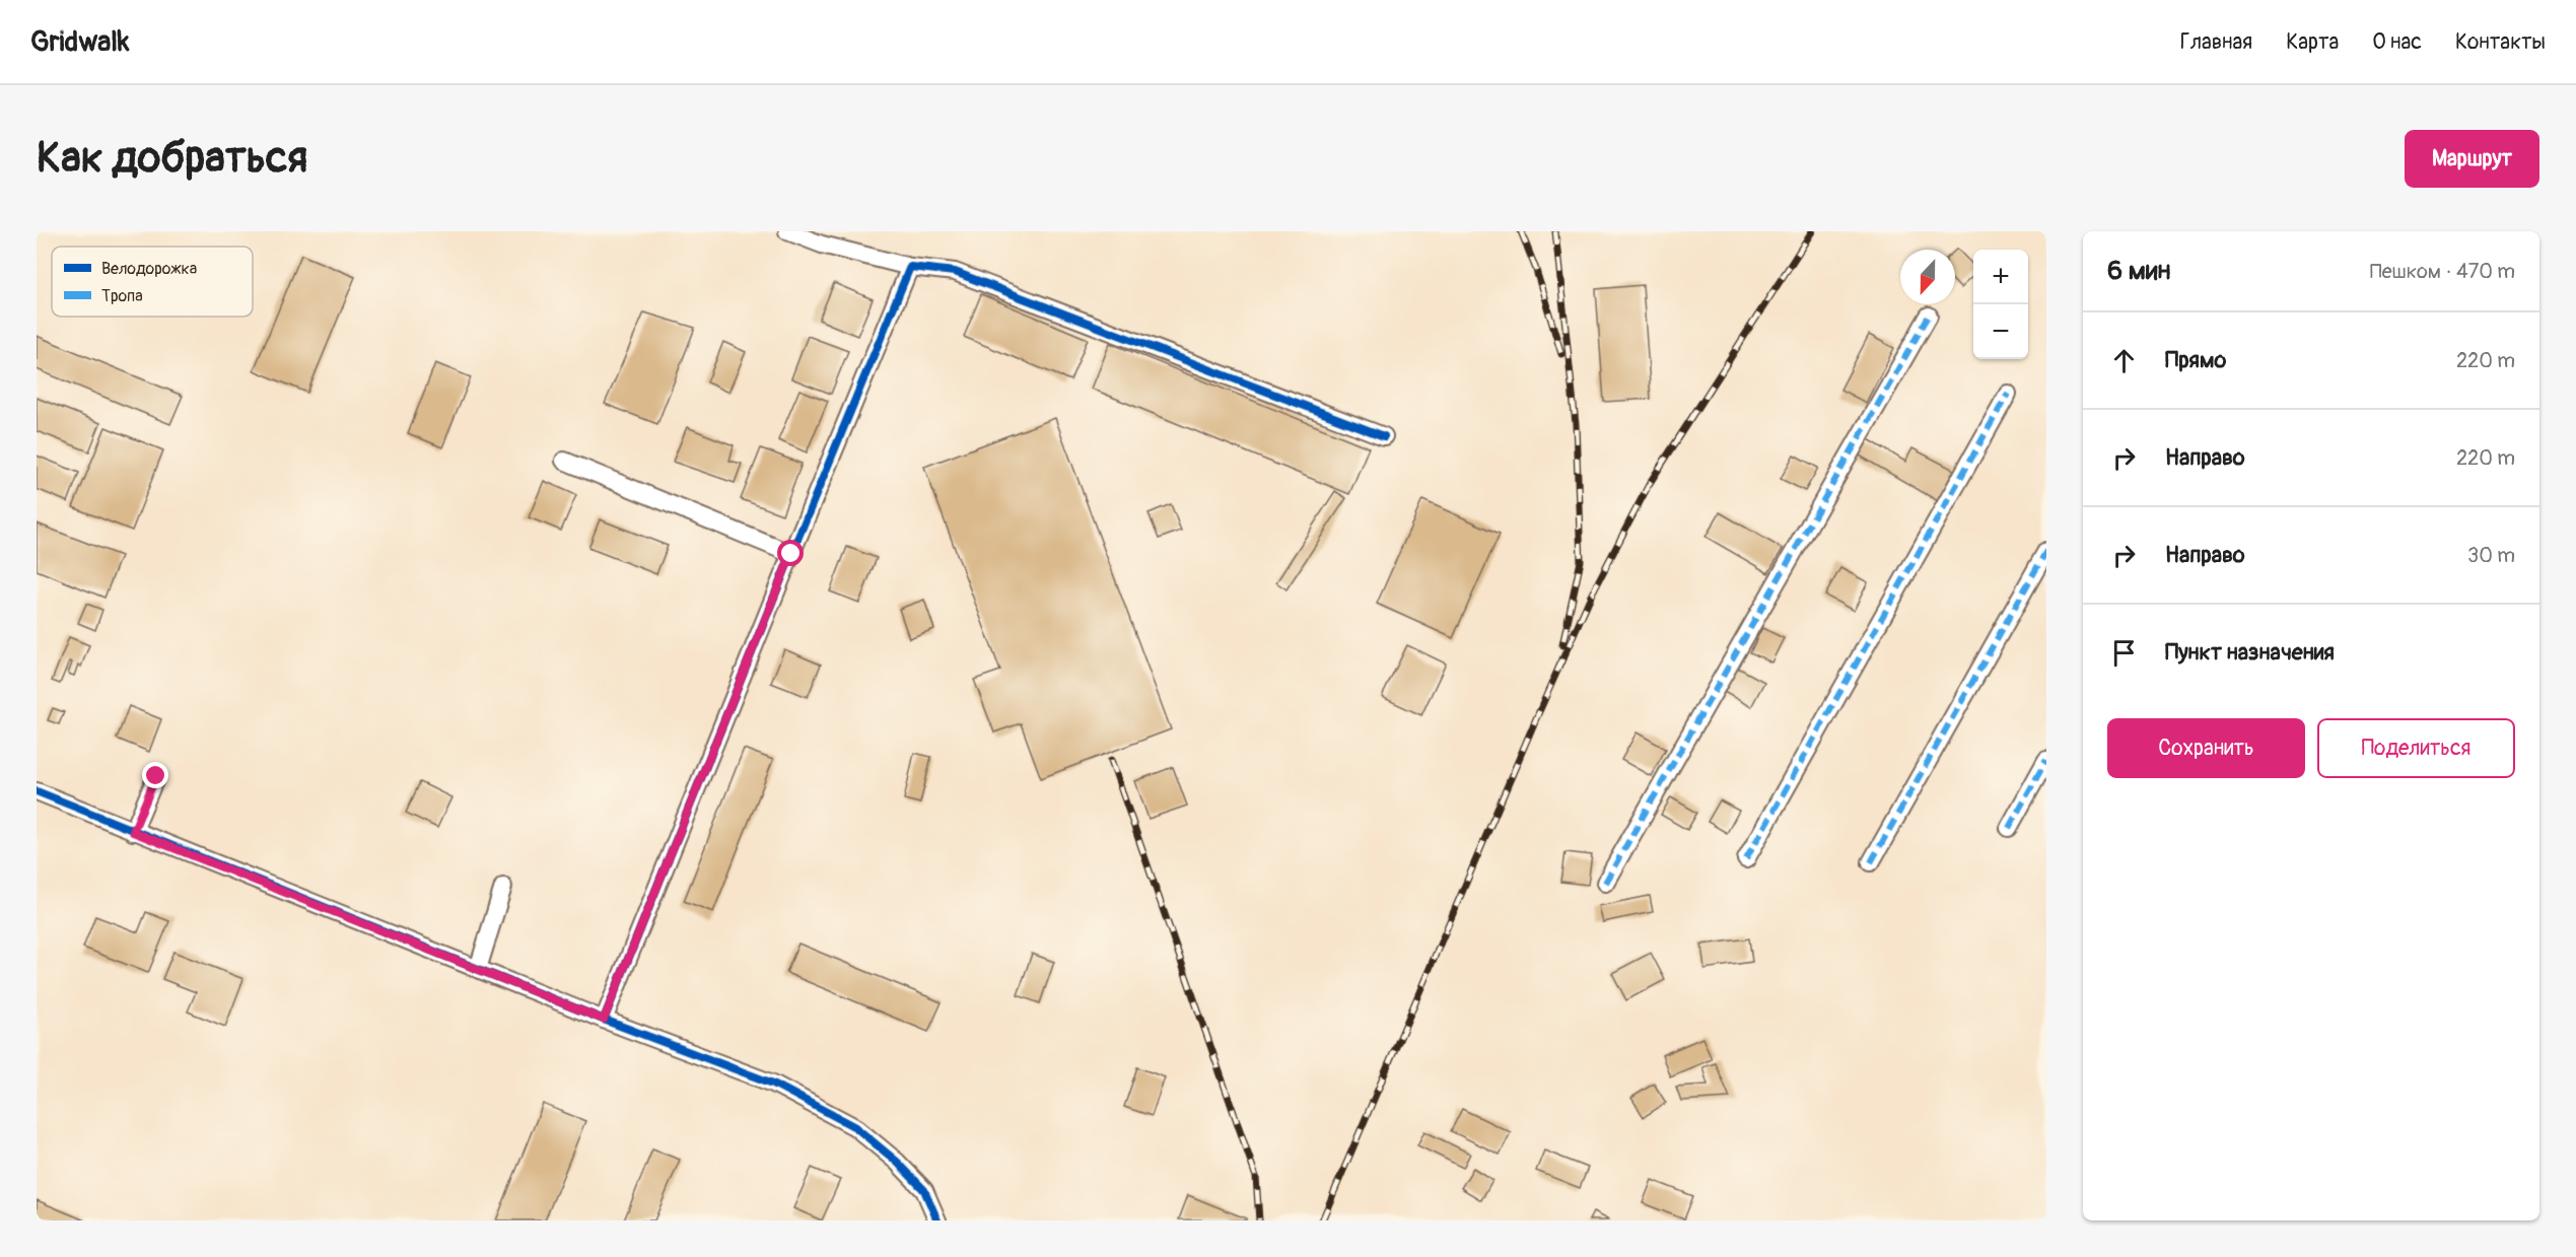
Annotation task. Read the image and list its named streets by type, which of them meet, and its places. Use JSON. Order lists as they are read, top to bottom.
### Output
{
  "legend": ["Велодорожка", "Тропа"],
  "north": "bottom",
  "page": {
    "header": "Gridwalk",
    "nav": [
      "Главная",
      "Карта",
      "О нас",
      "Контакты"
    ],
    "buttons": [
      "Маршрут",
      ["Сохранить", "Поделиться"]
    ],
    "title": "Как добраться",
    "heading": ["6 мин", "Пешком · 470 m"],
    "map_buttons": ["+", "−"],
    "list": [
      ["Прямо", "220 m"],
      ["Направо", "220 m"],
      ["Направо", "30 m"],
      "Пункт назначения"
    ]
  }
}
